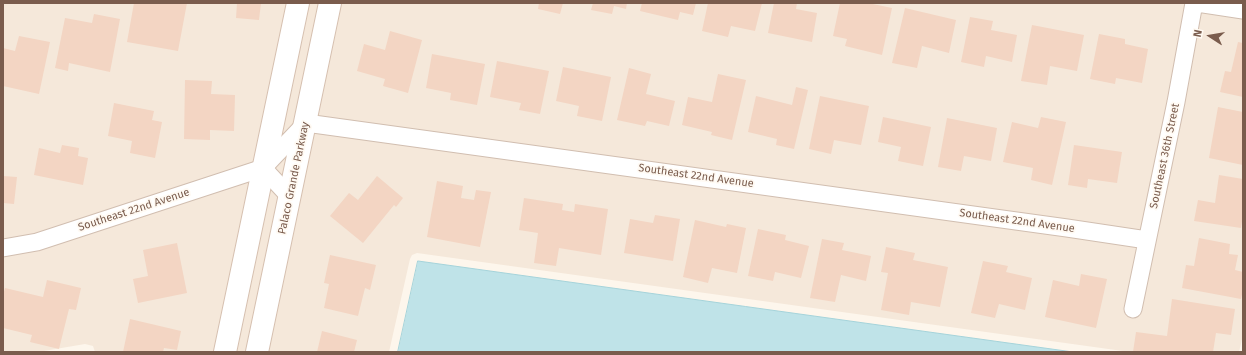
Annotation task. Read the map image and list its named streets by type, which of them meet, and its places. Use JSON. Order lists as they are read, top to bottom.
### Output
{
  "streets": {
    "street": ["Southeast 36th Street", "Southeast 22nd Avenue", "Palaco Grande Parkway"]
  },
  "crossings": [
    ["Southeast 36th Street", "Southeast 22nd Avenue"],
    ["Southeast 22nd Avenue", "Palaco Grande Parkway"]
  ],
  "north": "left"
}
